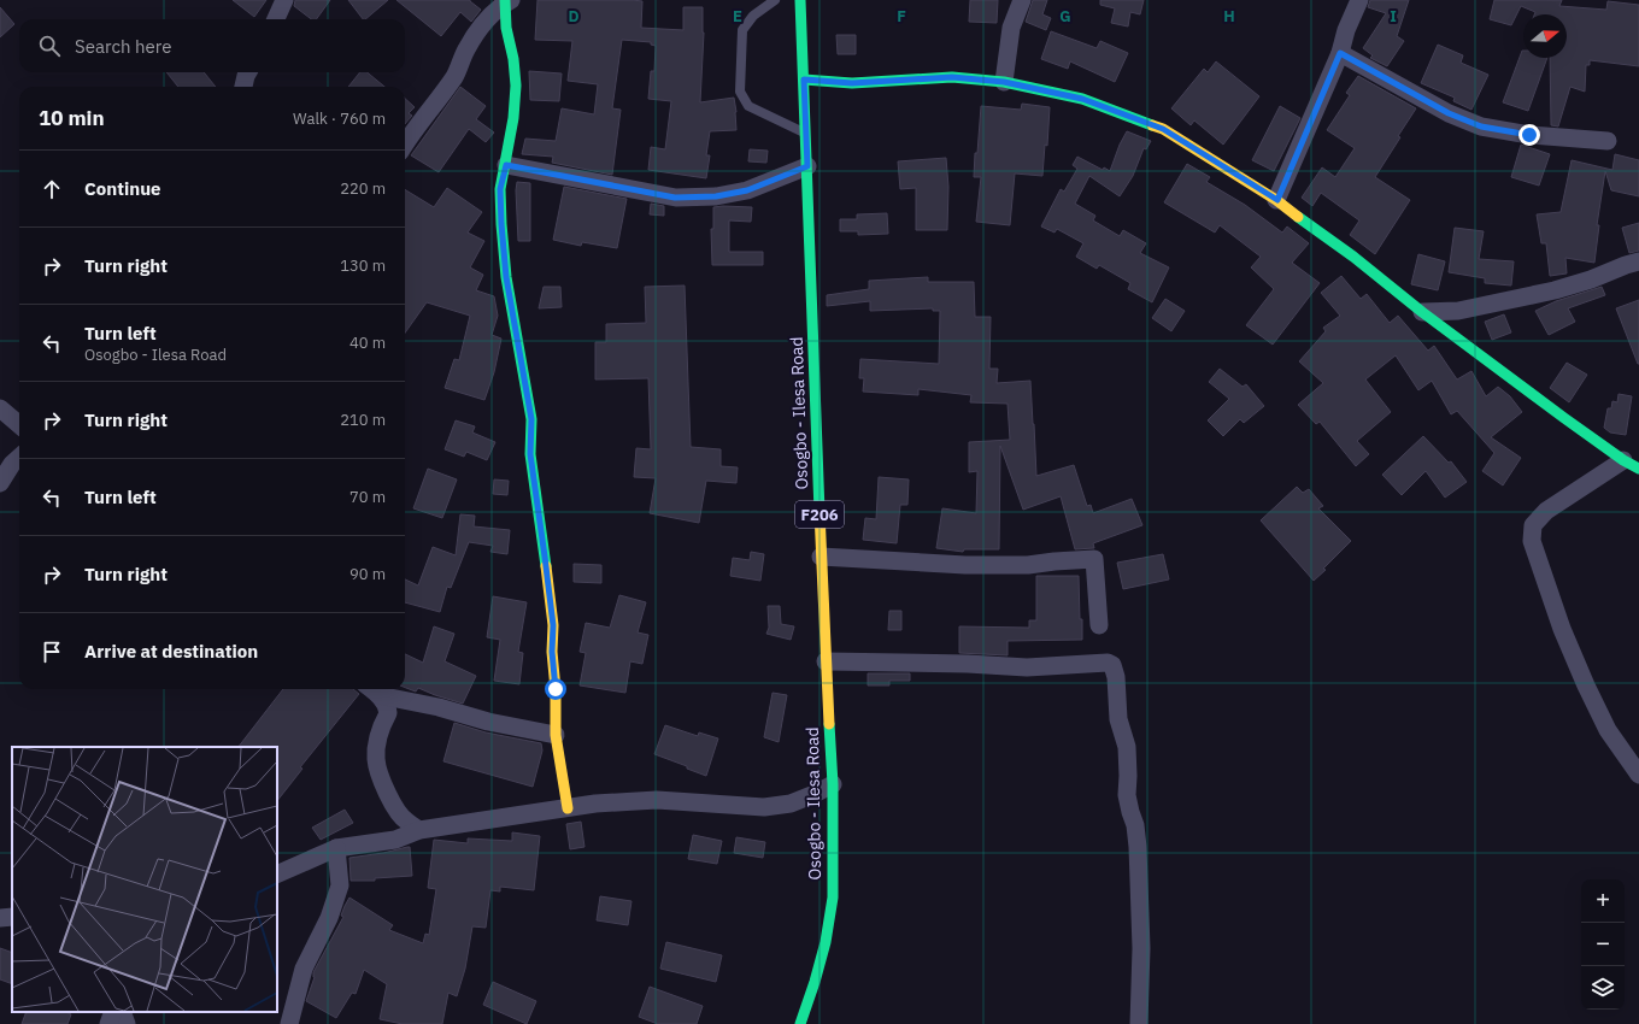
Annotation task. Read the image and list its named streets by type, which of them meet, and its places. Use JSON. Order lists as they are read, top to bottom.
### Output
{
  "streets": {
    "street": ["Osogbo - Ilesa Road", "F206"]
  },
  "north": "right",
  "page": {
    "search": "Search here",
    "heading": ["10 min", "Walk · 760 m"],
    "list": [
      ["Continue", "220 m"],
      ["Turn right", "130 m"],
      ["Turn left", "Osogbo - Ilesa Road", "40 m"],
      ["Turn right", "210 m"],
      ["Turn left", "70 m"],
      ["Turn right", "90 m"],
      "Arrive at destination"
    ],
    "map_buttons": ["+", "−"]
  },
  "grid": {
    "columns": [
      "D",
      "E",
      "F",
      "G",
      "H",
      "I"
    ]
  }
}
